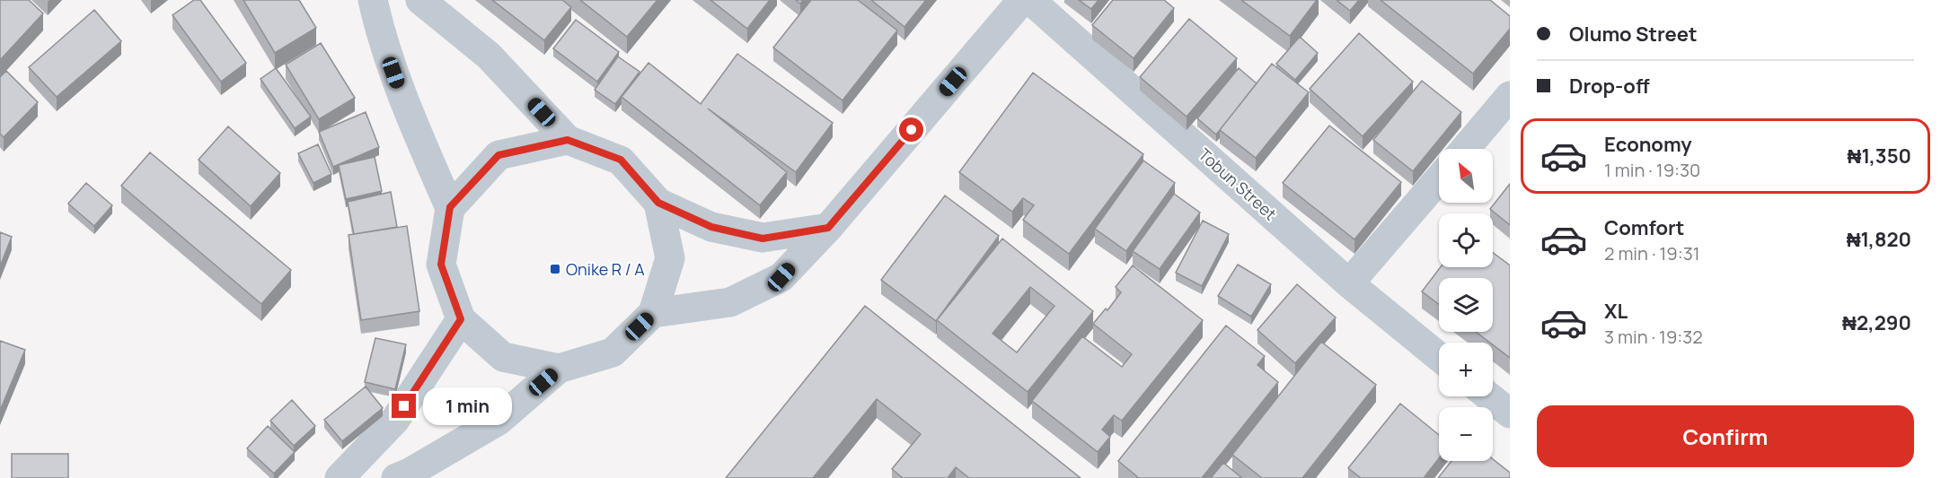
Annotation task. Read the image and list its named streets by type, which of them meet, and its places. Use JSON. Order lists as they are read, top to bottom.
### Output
{
  "streets": {
    "street": ["Tobun Street"]
  },
  "places": {
    "transit": ["Onike R / A"]
  },
  "north": "top left",
  "page": {
    "banner": ["Olumo Street", "Drop-off"],
    "list": [
      {
        "name": "Economy",
        "note": "1 min · 19:30",
        "value": "₦1,350"
      },
      {
        "name": "Comfort",
        "note": "2 min · 19:31",
        "value": "₦1,820"
      },
      {
        "name": "XL",
        "note": "3 min · 19:32",
        "value": "₦2,290"
      }
    ],
    "map_buttons": ["+", "−"],
    "bubble": "1 min",
    "buttons": "Confirm"
  }
}
